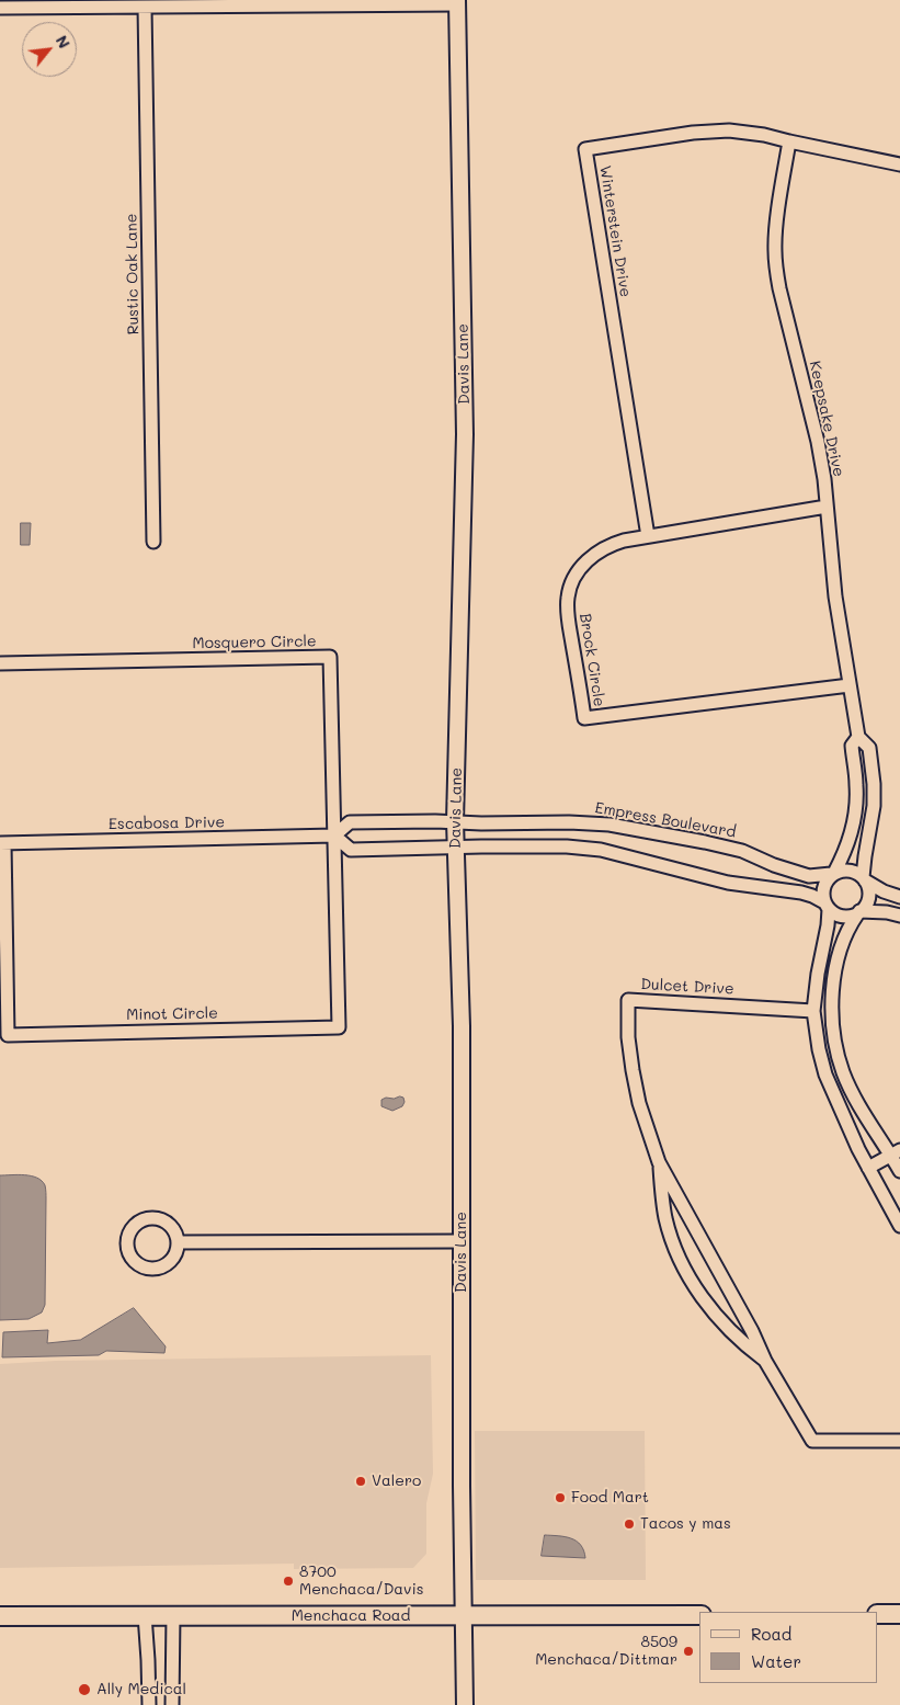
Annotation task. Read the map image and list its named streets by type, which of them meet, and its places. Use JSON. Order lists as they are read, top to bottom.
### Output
{
  "streets": {
    "main road": ["Menchaca Road"],
    "street": [
      "Winterstein Drive",
      "Rustic Oak Lane",
      "Davis Lane",
      "Keepsake Drive",
      "Mosquero Circle",
      "Brock Circle",
      "Empress Boulevard",
      "Escabosa Drive",
      "Dulcet Drive",
      "Minot Circle"
    ]
  },
  "crossings": [
    ["Winterstein Drive", "Keepsake Drive"],
    ["Winterstein Drive", "Brock Circle"],
    ["Davis Lane", "Empress Boulevard"],
    ["Davis Lane", "Escabosa Drive"],
    ["Davis Lane", "Menchaca Road"],
    ["Keepsake Drive", "Brock Circle"],
    ["Keepsake Drive", "Empress Boulevard"],
    ["Mosquero Circle", "Escabosa Drive"],
    ["Mosquero Circle", "Minot Circle"],
    ["Empress Boulevard", "Escabosa Drive"],
    ["Escabosa Drive", "Minot Circle"]
  ],
  "places": [
    "Valero",
    "Food Mart",
    "Tacos y mas",
    "8700 Menchaca/Davis",
    "8509 Menchaca/Dittmar",
    "Ally Medical"
  ],
  "legend": ["Road", "Water"],
  "north": "top right"
}
